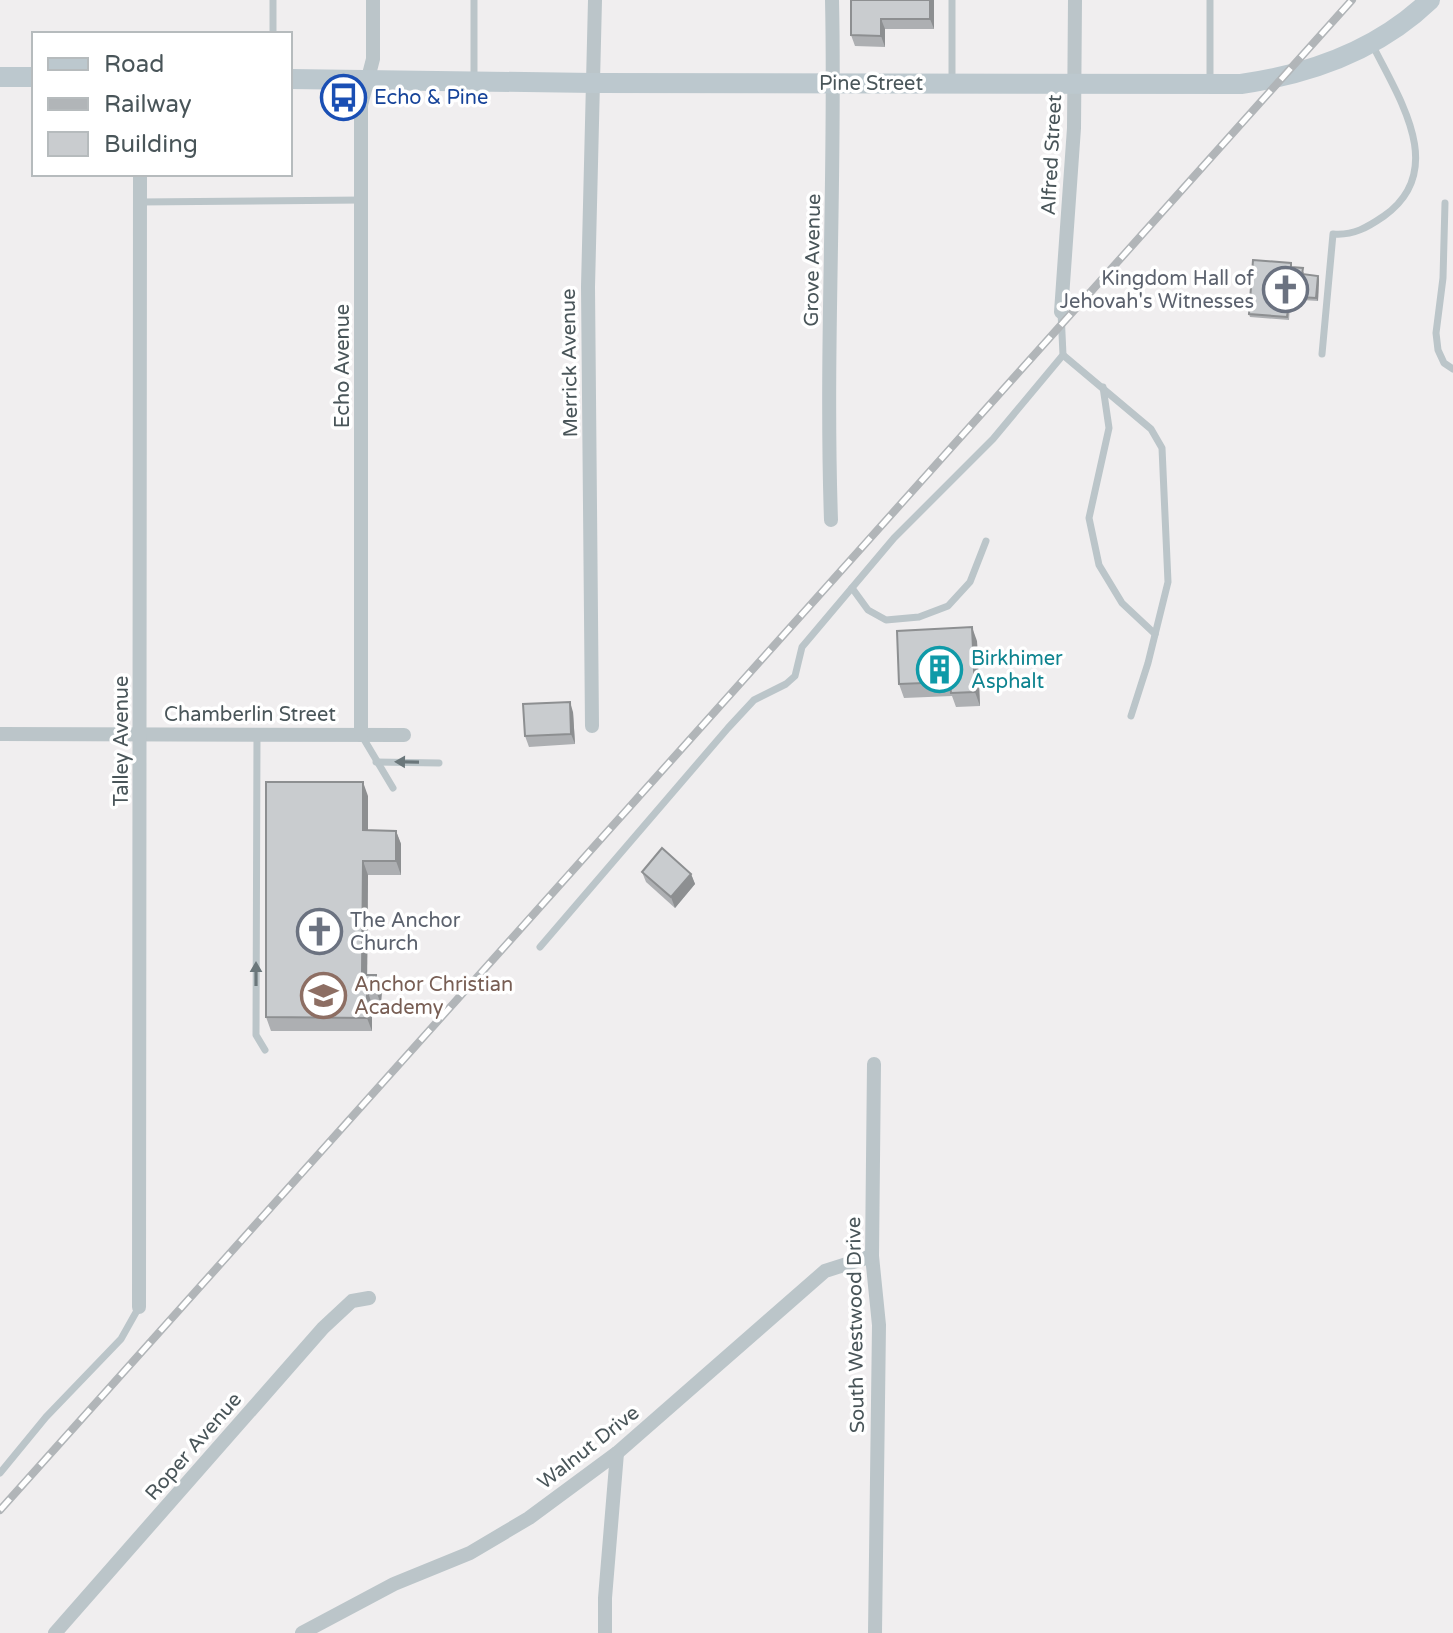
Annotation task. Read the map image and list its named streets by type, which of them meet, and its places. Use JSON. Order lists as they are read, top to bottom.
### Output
{
  "streets": {
    "main road": ["Pine Street"],
    "street": [
      "Alfred Street",
      "Grove Avenue",
      "Merrick Avenue",
      "Echo Avenue",
      "Chamberlin Street",
      "Talley Avenue",
      "South Westwood Drive",
      "Roper Avenue",
      "Walnut Drive"
    ]
  },
  "crossings": [
    ["Pine Street", "Alfred Street"],
    ["Pine Street", "Grove Avenue"],
    ["Pine Street", "Merrick Avenue"],
    ["Pine Street", "Echo Avenue"],
    ["Echo Avenue", "Chamberlin Street"],
    ["Chamberlin Street", "Talley Avenue"],
    ["South Westwood Drive", "Walnut Drive"]
  ],
  "places": {
    "bus stop": ["Echo & Pine"],
    "church": ["Kingdom Hall of Jehovah's Witnesses", "The Anchor Church"],
    "building": ["Birkhimer Asphalt"],
    "school or university": ["Anchor Christian Academy"]
  },
  "legend": ["Road", "Railway", "Building"]
}
